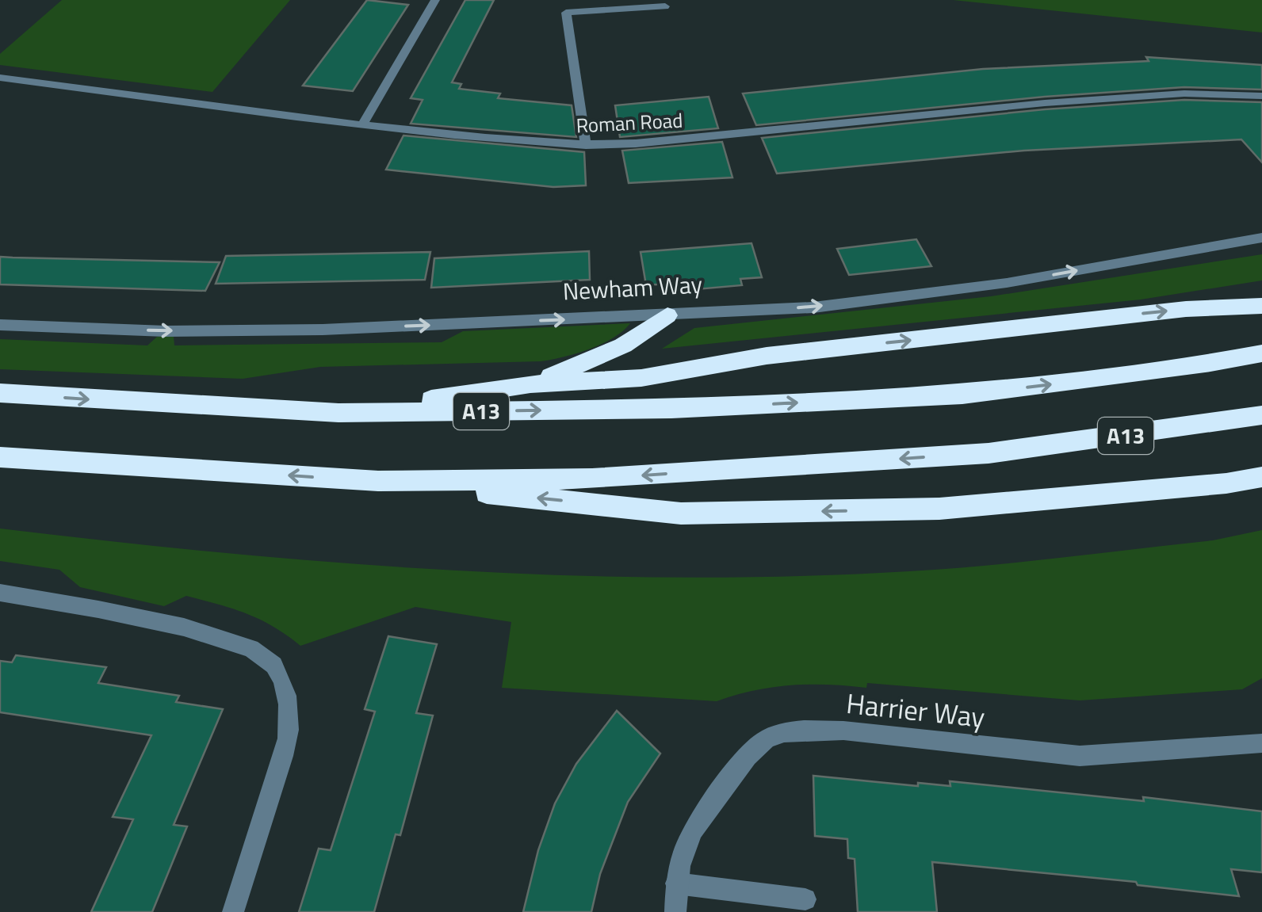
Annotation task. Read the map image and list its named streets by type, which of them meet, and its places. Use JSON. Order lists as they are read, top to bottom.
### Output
{
  "streets": {
    "highway": ["A13"],
    "street": ["Roman Road", "Newham Way", "Harrier Way"]
  },
  "crossings": [
    ["Newham Way", "A13"]
  ],
  "one_way": ["Newham Way"]
}
